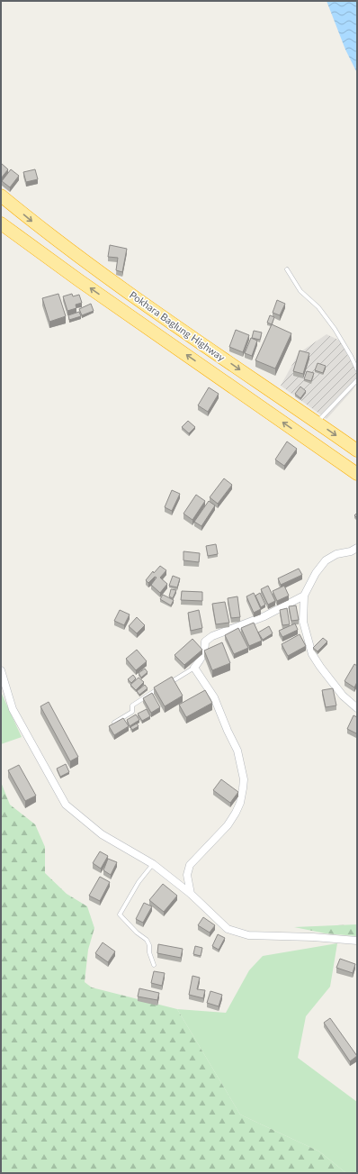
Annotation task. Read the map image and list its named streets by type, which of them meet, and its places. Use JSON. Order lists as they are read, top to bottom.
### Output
{
  "streets": {
    "highway": ["Pokhara Baglung Highway"]
  }
}
